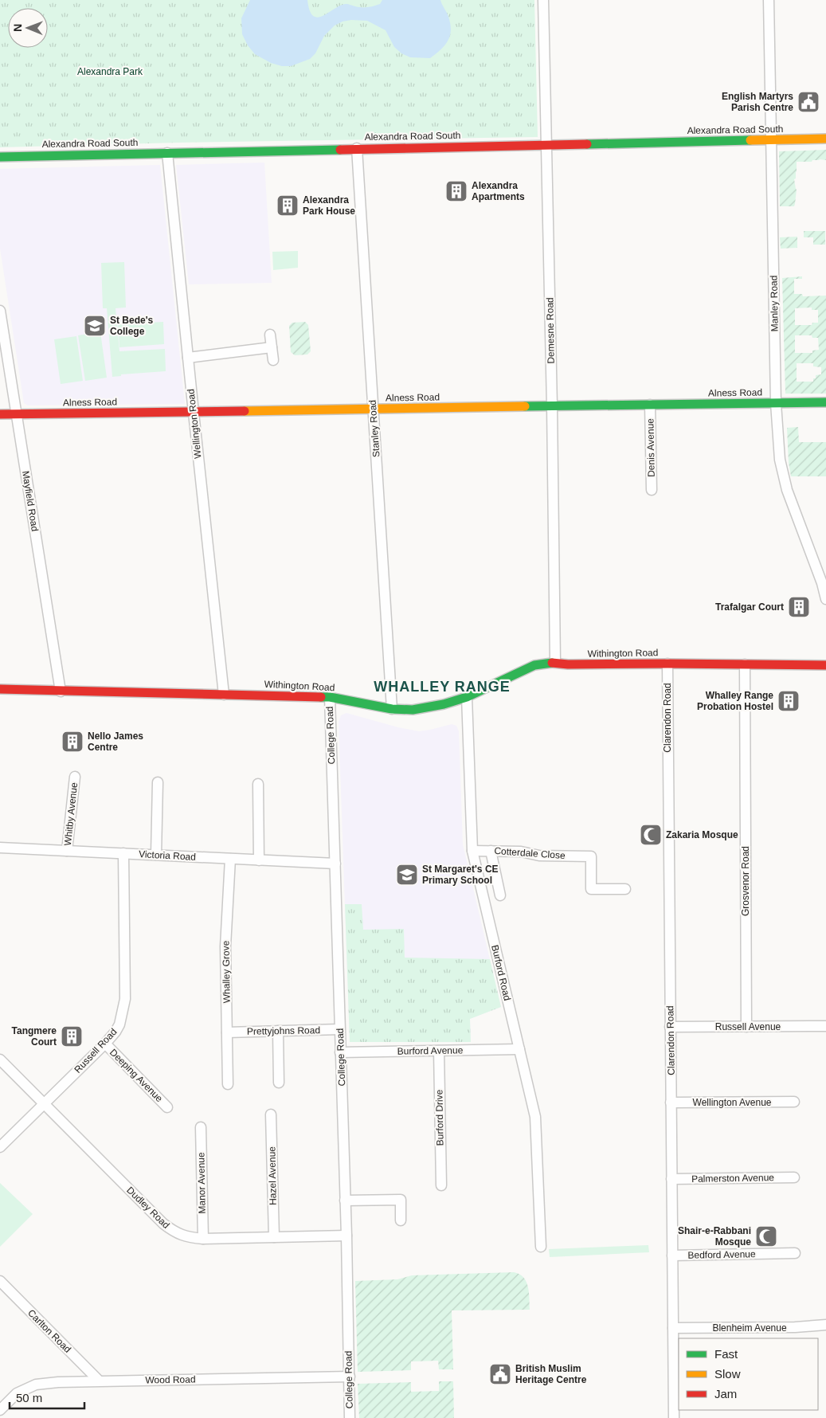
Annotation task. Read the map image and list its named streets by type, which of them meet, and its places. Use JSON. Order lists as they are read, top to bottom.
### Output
{
  "streets": {
    "street": [
      "Alexandra Road South",
      "Manley Road",
      "Demesne Road",
      "Alness Road",
      "Wellington Road",
      "Stanley Road",
      "Denis Avenue",
      "Mayfield Road",
      "Withington Road",
      "Clarendon Road",
      "College Road",
      "Whitby Avenue",
      "Cotterdale Close",
      "Victoria Road",
      "Grosvenor Road",
      "Whalley Grove",
      "Burford Road",
      "Russell Avenue",
      "Prettyjohns Road",
      "Russell Road",
      "Burford Avenue",
      "Deeping Avenue",
      "Wellington Avenue",
      "Burford Drive",
      "Hazel Avenue",
      "Palmerston Avenue",
      "Manor Avenue",
      "Dudley Road",
      "Bedford Avenue",
      "Blenheim Avenue",
      "Carlton Road",
      "Wood Road"
    ]
  },
  "crossings": [
    ["Alexandra Road South", "Manley Road"],
    ["Alexandra Road South", "Demesne Road"],
    ["Alexandra Road South", "Wellington Road"],
    ["Alexandra Road South", "Stanley Road"],
    ["Manley Road", "Alness Road"],
    ["Demesne Road", "Alness Road"],
    ["Demesne Road", "Withington Road"],
    ["Alness Road", "Wellington Road"],
    ["Alness Road", "Stanley Road"],
    ["Alness Road", "Denis Avenue"],
    ["Alness Road", "Mayfield Road"],
    ["Wellington Road", "Withington Road"],
    ["Stanley Road", "Withington Road"],
    ["Mayfield Road", "Withington Road"],
    ["Withington Road", "Clarendon Road"],
    ["Withington Road", "College Road"],
    ["Withington Road", "Grosvenor Road"],
    ["Withington Road", "Burford Road"],
    ["Clarendon Road", "Russell Avenue"],
    ["Clarendon Road", "Wellington Avenue"],
    ["Clarendon Road", "Palmerston Avenue"],
    ["Clarendon Road", "Bedford Avenue"],
    ["Clarendon Road", "Blenheim Avenue"],
    ["College Road", "Victoria Road"],
    ["College Road", "Prettyjohns Road"],
    ["College Road", "Burford Avenue"],
    ["College Road", "Dudley Road"],
    ["College Road", "Wood Road"],
    ["Whitby Avenue", "Victoria Road"],
    ["Cotterdale Close", "Burford Road"],
    ["Victoria Road", "Whalley Grove"],
    ["Victoria Road", "Russell Road"],
    ["Grosvenor Road", "Russell Avenue"],
    ["Whalley Grove", "Prettyjohns Road"],
    ["Burford Road", "Burford Avenue"],
    ["Russell Road", "Deeping Avenue"],
    ["Russell Road", "Dudley Road"],
    ["Burford Avenue", "Burford Drive"],
    ["Hazel Avenue", "Dudley Road"],
    ["Manor Avenue", "Dudley Road"],
    ["Carlton Road", "Wood Road"]
  ],
  "districts": ["WHALLEY RANGE"],
  "parks": ["Alexandra Park"],
  "places": {
    "public building": ["English Martyrs Parish Centre", "British Muslim Heritage Centre"],
    "building": [
      "Alexandra Apartments",
      "Alexandra Park House",
      "Trafalgar Court",
      "Whalley Range Probation Hostel",
      "Nello James Centre",
      "Tangmere Court"
    ],
    "school or university": ["St Bede's College", "St Margaret's CE Primary School"],
    "mosque": ["Zakaria Mosque", "Shair-e-Rabbani Mosque"]
  },
  "legend": ["Fast", "Slow", "Jam"],
  "scale_bar": "50 m",
  "north": "left"
}
